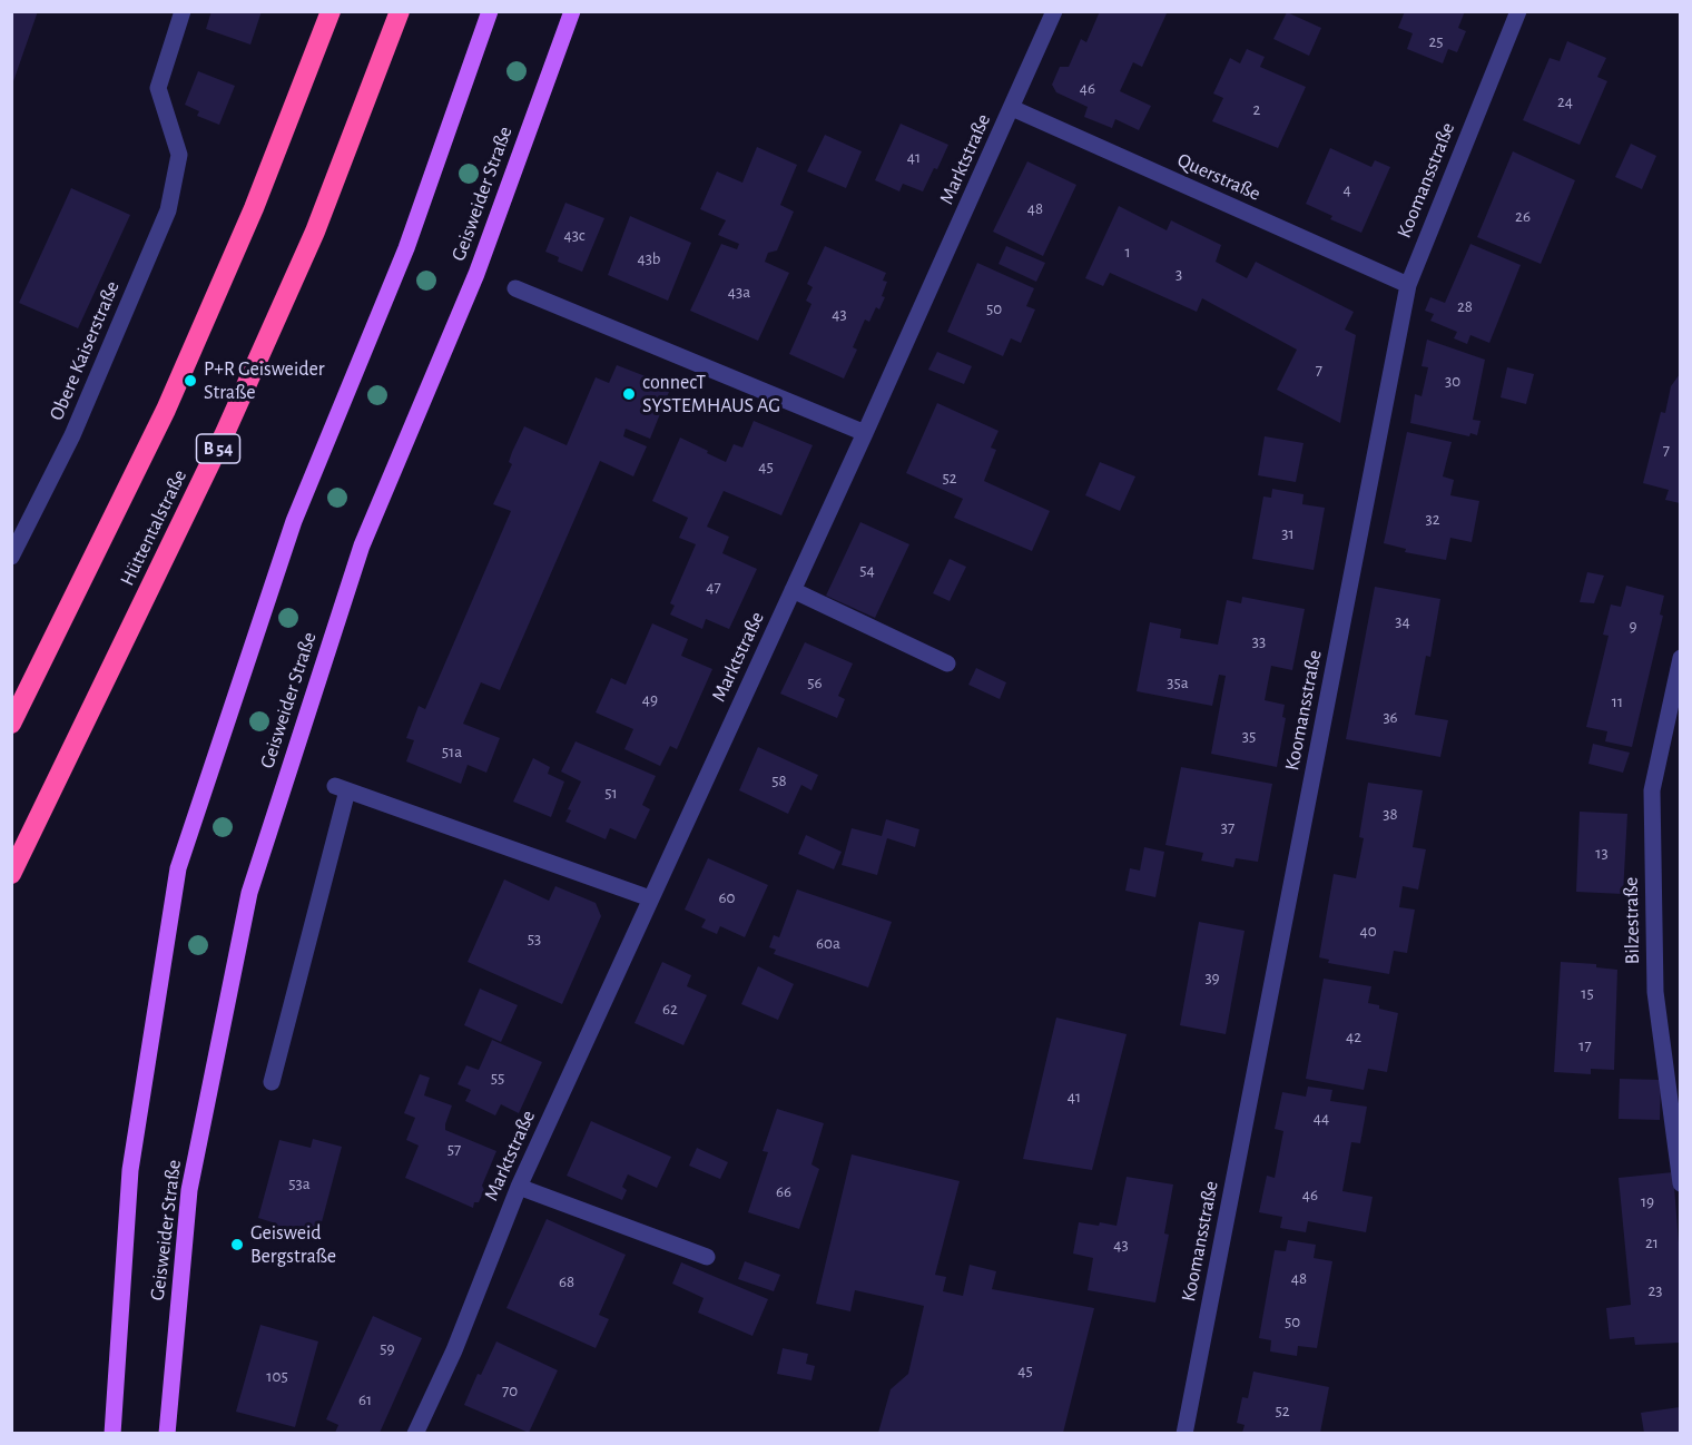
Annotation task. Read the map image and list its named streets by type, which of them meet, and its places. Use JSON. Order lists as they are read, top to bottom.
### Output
{
  "streets": {
    "highway": ["B 54", "Hüttentalstraße"],
    "main road": ["Geisweider Straße"],
    "street": [
      "Marktstraße",
      "Querstraße",
      "Koomansstraße",
      "Obere Kaiserstraße",
      "Bilzestraße"
    ]
  },
  "crossings": [
    ["Marktstraße", "Querstraße"],
    ["Querstraße", "Koomansstraße"]
  ],
  "places": ["P+R Geisweider Straße", "connecT SYSTEMHAUS AG", "Geisweid Bergstraße"],
  "house_numbers": [
    "25",
    "46",
    "24",
    "2",
    "41",
    "4",
    "48",
    "26",
    "43c",
    "1",
    "43b",
    "3",
    "43a",
    "28",
    "50",
    "43",
    "7",
    "30",
    "7",
    "45",
    "52",
    "32",
    "31",
    "54",
    "47",
    "34",
    "9",
    "33",
    "56",
    "35a",
    "49",
    "11",
    "36",
    "35",
    "51a",
    "58",
    "51",
    "38",
    "37",
    "13",
    "60",
    "40",
    "53",
    "60a",
    "39",
    "15",
    "62",
    "42",
    "17",
    "55",
    "41",
    "44",
    "57",
    "53a",
    "66",
    "46",
    "19",
    "21",
    "43",
    "48",
    "68",
    "23",
    "50",
    "59",
    "45",
    "105",
    "70",
    "61",
    "52"
  ]
}
